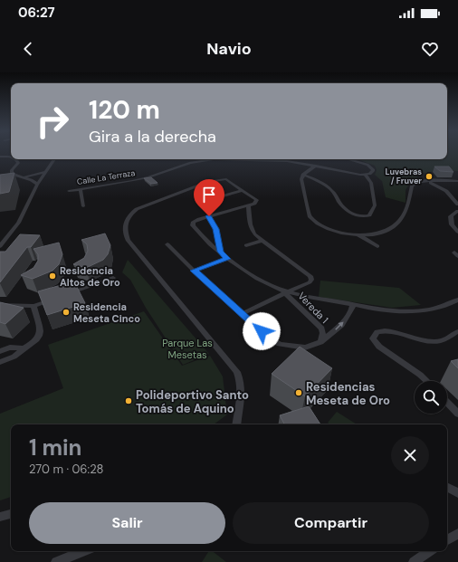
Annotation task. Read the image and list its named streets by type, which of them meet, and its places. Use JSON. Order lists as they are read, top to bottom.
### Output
{
  "streets": {
    "street": ["Calle La Terraza", "Vereda 1"]
  },
  "parks": ["Parque Las Mesetas"],
  "places": [
    "Luvebras / Fruver",
    "Residencia Altos de Oro",
    "Residencia Meseta Cinco",
    "Residencias Meseta de Oro",
    "Polideportivo Santo Tomás de Aquino"
  ],
  "page": {
    "status": "06:27",
    "header": "Navio",
    "turn": ["120 m", "Gira a la derecha"],
    "heading": ["1 min", "270 m · 06:28"],
    "buttons": ["Salir", "Compartir"]
  }
}
